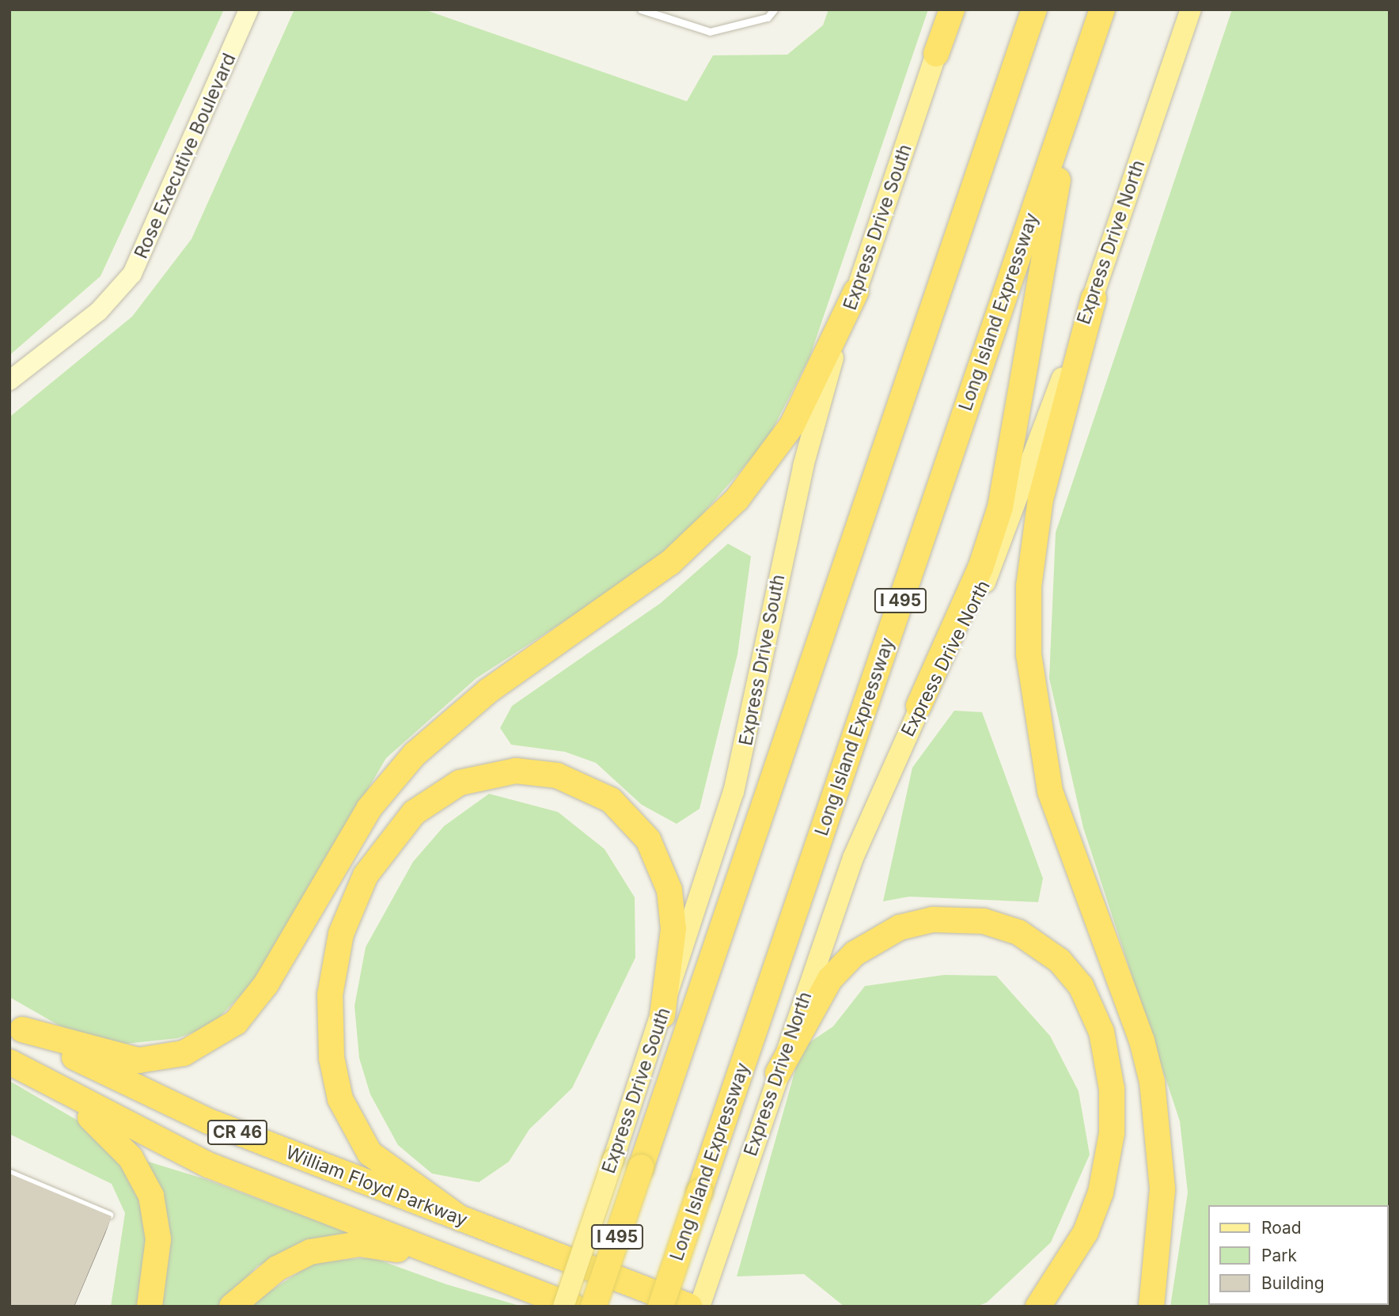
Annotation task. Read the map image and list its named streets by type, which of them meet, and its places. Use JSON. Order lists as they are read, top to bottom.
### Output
{
  "streets": {
    "highway": [
      "Long Island Expressway",
      "I 495",
      "CR 46",
      "William Floyd Parkway"
    ],
    "main road": ["Express Drive South", "Express Drive North"],
    "street": ["Rose Executive Boulevard"]
  },
  "legend": ["Road", "Park", "Building"]
}
